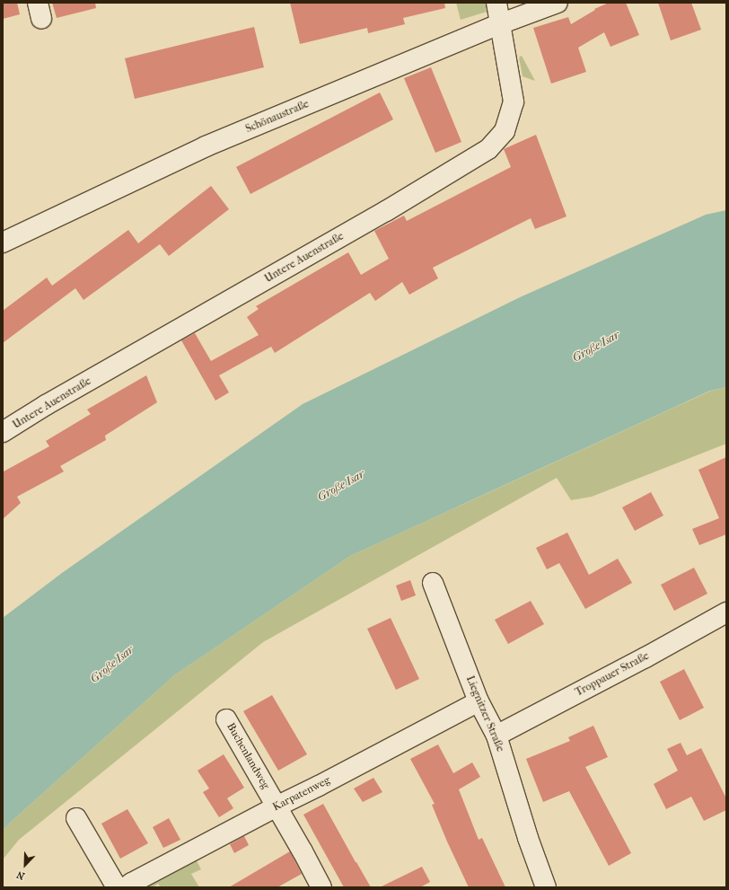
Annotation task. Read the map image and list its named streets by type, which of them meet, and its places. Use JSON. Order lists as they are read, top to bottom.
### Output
{
  "streets": {
    "street": [
      "Schönaustraße",
      "Untere Auenstraße",
      "Troppauer Straße",
      "Liegnitzer Straße",
      "Buchenlandweg",
      "Karpatenweg"
    ]
  },
  "crossings": [
    ["Schönaustraße", "Untere Auenstraße"],
    ["Troppauer Straße", "Liegnitzer Straße"],
    ["Liegnitzer Straße", "Karpatenweg"],
    ["Buchenlandweg", "Karpatenweg"]
  ],
  "water": ["Große Isar"],
  "north": "bottom left"
}
